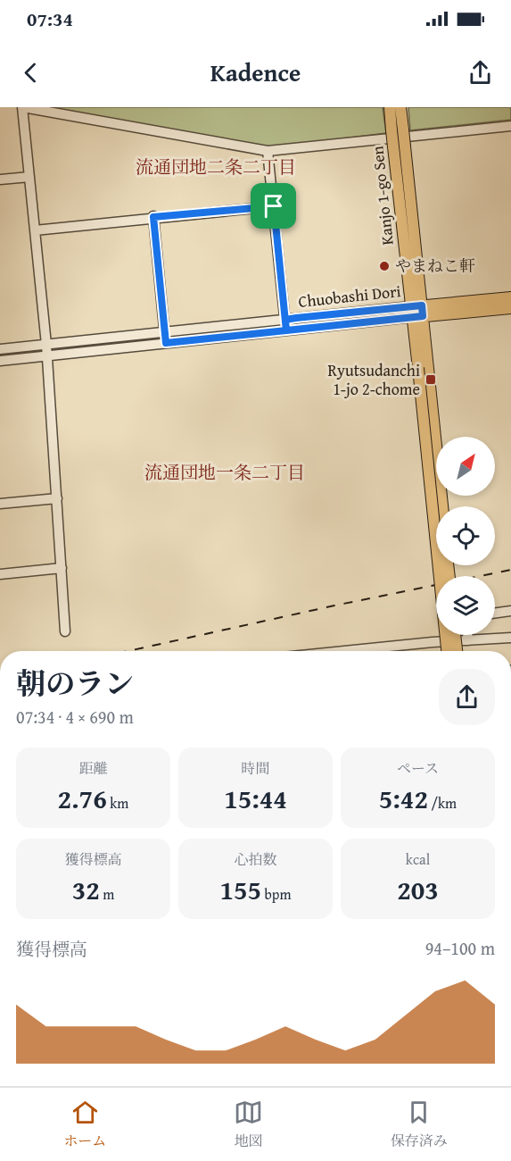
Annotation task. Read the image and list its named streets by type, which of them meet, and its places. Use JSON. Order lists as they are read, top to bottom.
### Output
{
  "streets": {
    "main road": ["Kanjo 1-go Sen", "Chuobashi Dori"]
  },
  "crossings": [
    ["Kanjo 1-go Sen", "Chuobashi Dori"]
  ],
  "districts": ["流通団地二条二丁目", "流通団地一条二丁目"],
  "places": {
    "other": ["やまねこ軒"],
    "transit": ["Ryutsudanchi 1-jo 2-chome"]
  },
  "north": "top right",
  "page": {
    "status": "07:34",
    "header": "Kadence",
    "heading": ["朝のラン", "07:34 · 4 × 690 m"],
    "stats": [
      ["距離", "2.76 km"],
      ["時間", "15:44"],
      ["ペース", "5:42 /km"],
      ["獲得標高", "32 m"],
      ["心拍数", "155 bpm"],
      ["kcal", "203"]
    ],
    "chart": ["獲得標高", "94–100 m"],
    "tabs": ["ホーム", "地図", "保存済み"]
  }
}
